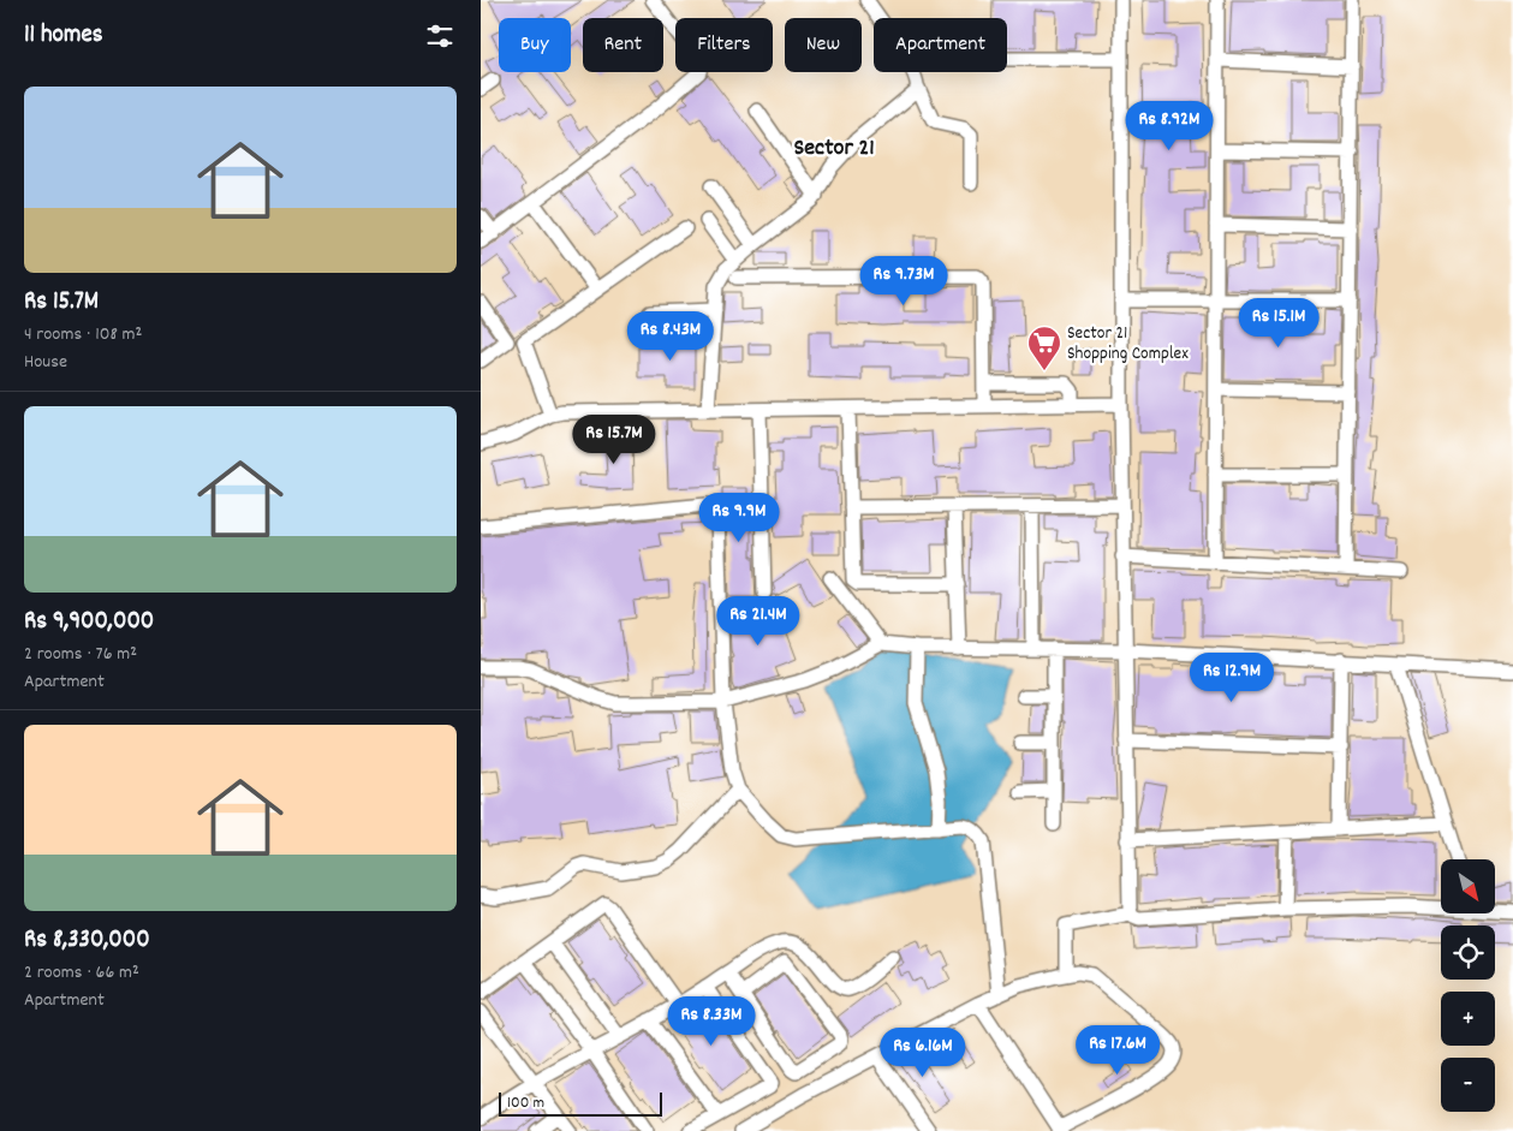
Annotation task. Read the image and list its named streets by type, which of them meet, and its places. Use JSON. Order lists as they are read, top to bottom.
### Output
{
  "districts": ["Sector 21"],
  "places": {
    "supermarket": ["Sector 21 Shopping Complex"]
  },
  "scale_bar": "100 m",
  "north": "bottom right",
  "page": {
    "heading": "11 homes",
    "chip": [
      "Buy",
      "Rent",
      "Filters",
      "New",
      "Apartment"
    ],
    "list": [
      {
        "name": "Rs 15.7M",
        "note": "4 rooms · 108 m² · House"
      },
      {
        "name": "Rs 9,900,000",
        "note": "2 rooms · 76 m² · Apartment"
      },
      {
        "name": "Rs 8,330,000",
        "note": "2 rooms · 66 m² · Apartment"
      }
    ],
    "price": [
      "Rs 8.92M",
      "Rs 9.73M",
      "Rs 15.1M",
      "Rs 8.43M",
      "Rs 15.7M",
      "Rs 9.9M",
      "Rs 21.4M",
      "Rs 12.9M",
      "Rs 8.33M",
      "Rs 17.6M",
      "Rs 6.16M"
    ],
    "map_buttons": ["+", "−"],
    "scale": "100 m"
  }
}
